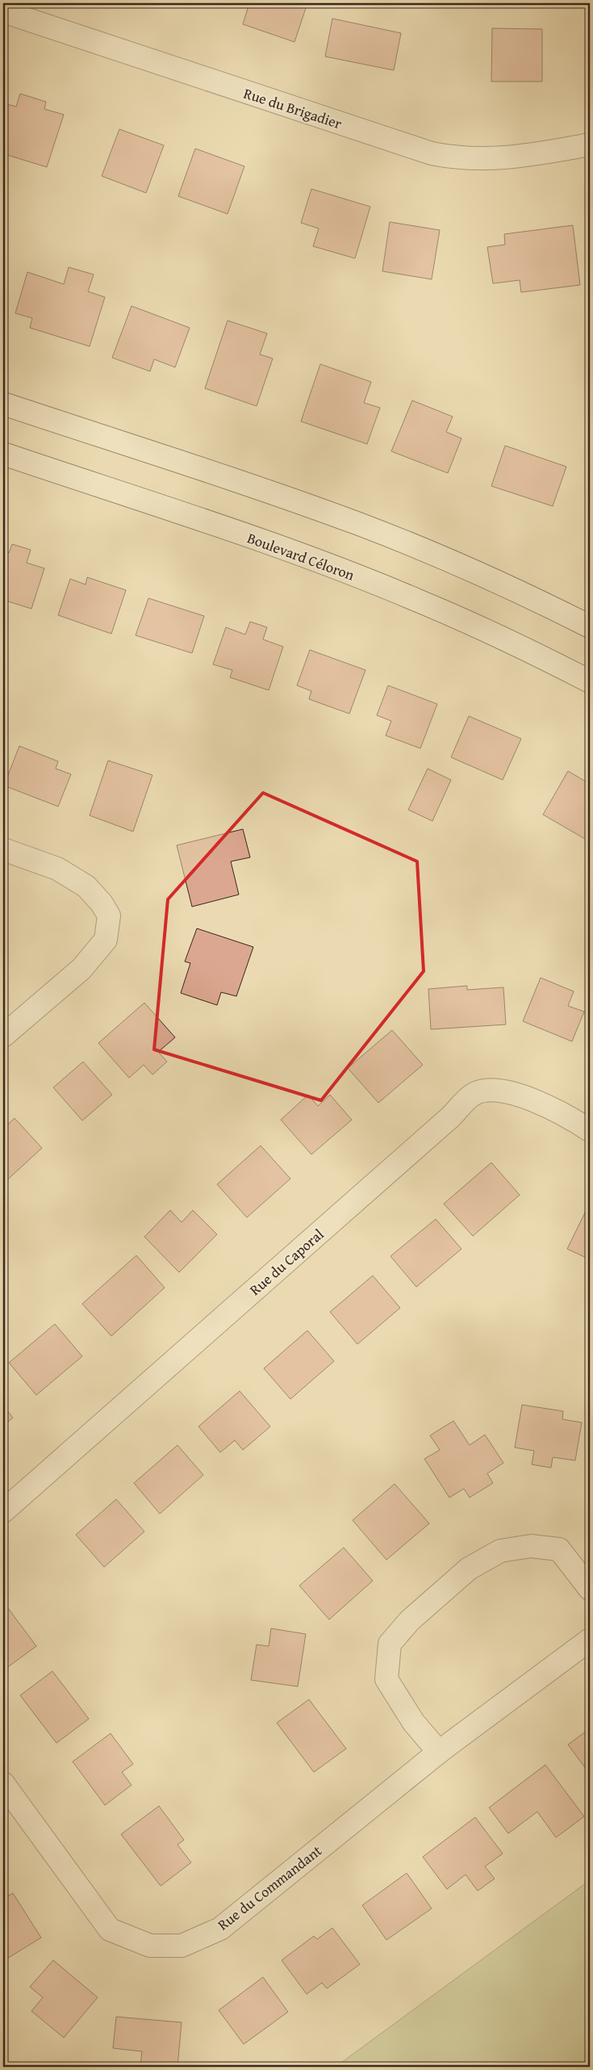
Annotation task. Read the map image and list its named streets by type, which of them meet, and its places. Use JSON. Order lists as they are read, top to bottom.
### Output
{
  "streets": {
    "street": [
      "Rue du Brigadier",
      "Boulevard Céloron",
      "Rue du Caporal",
      "Rue du Commandant"
    ]
  }
}
